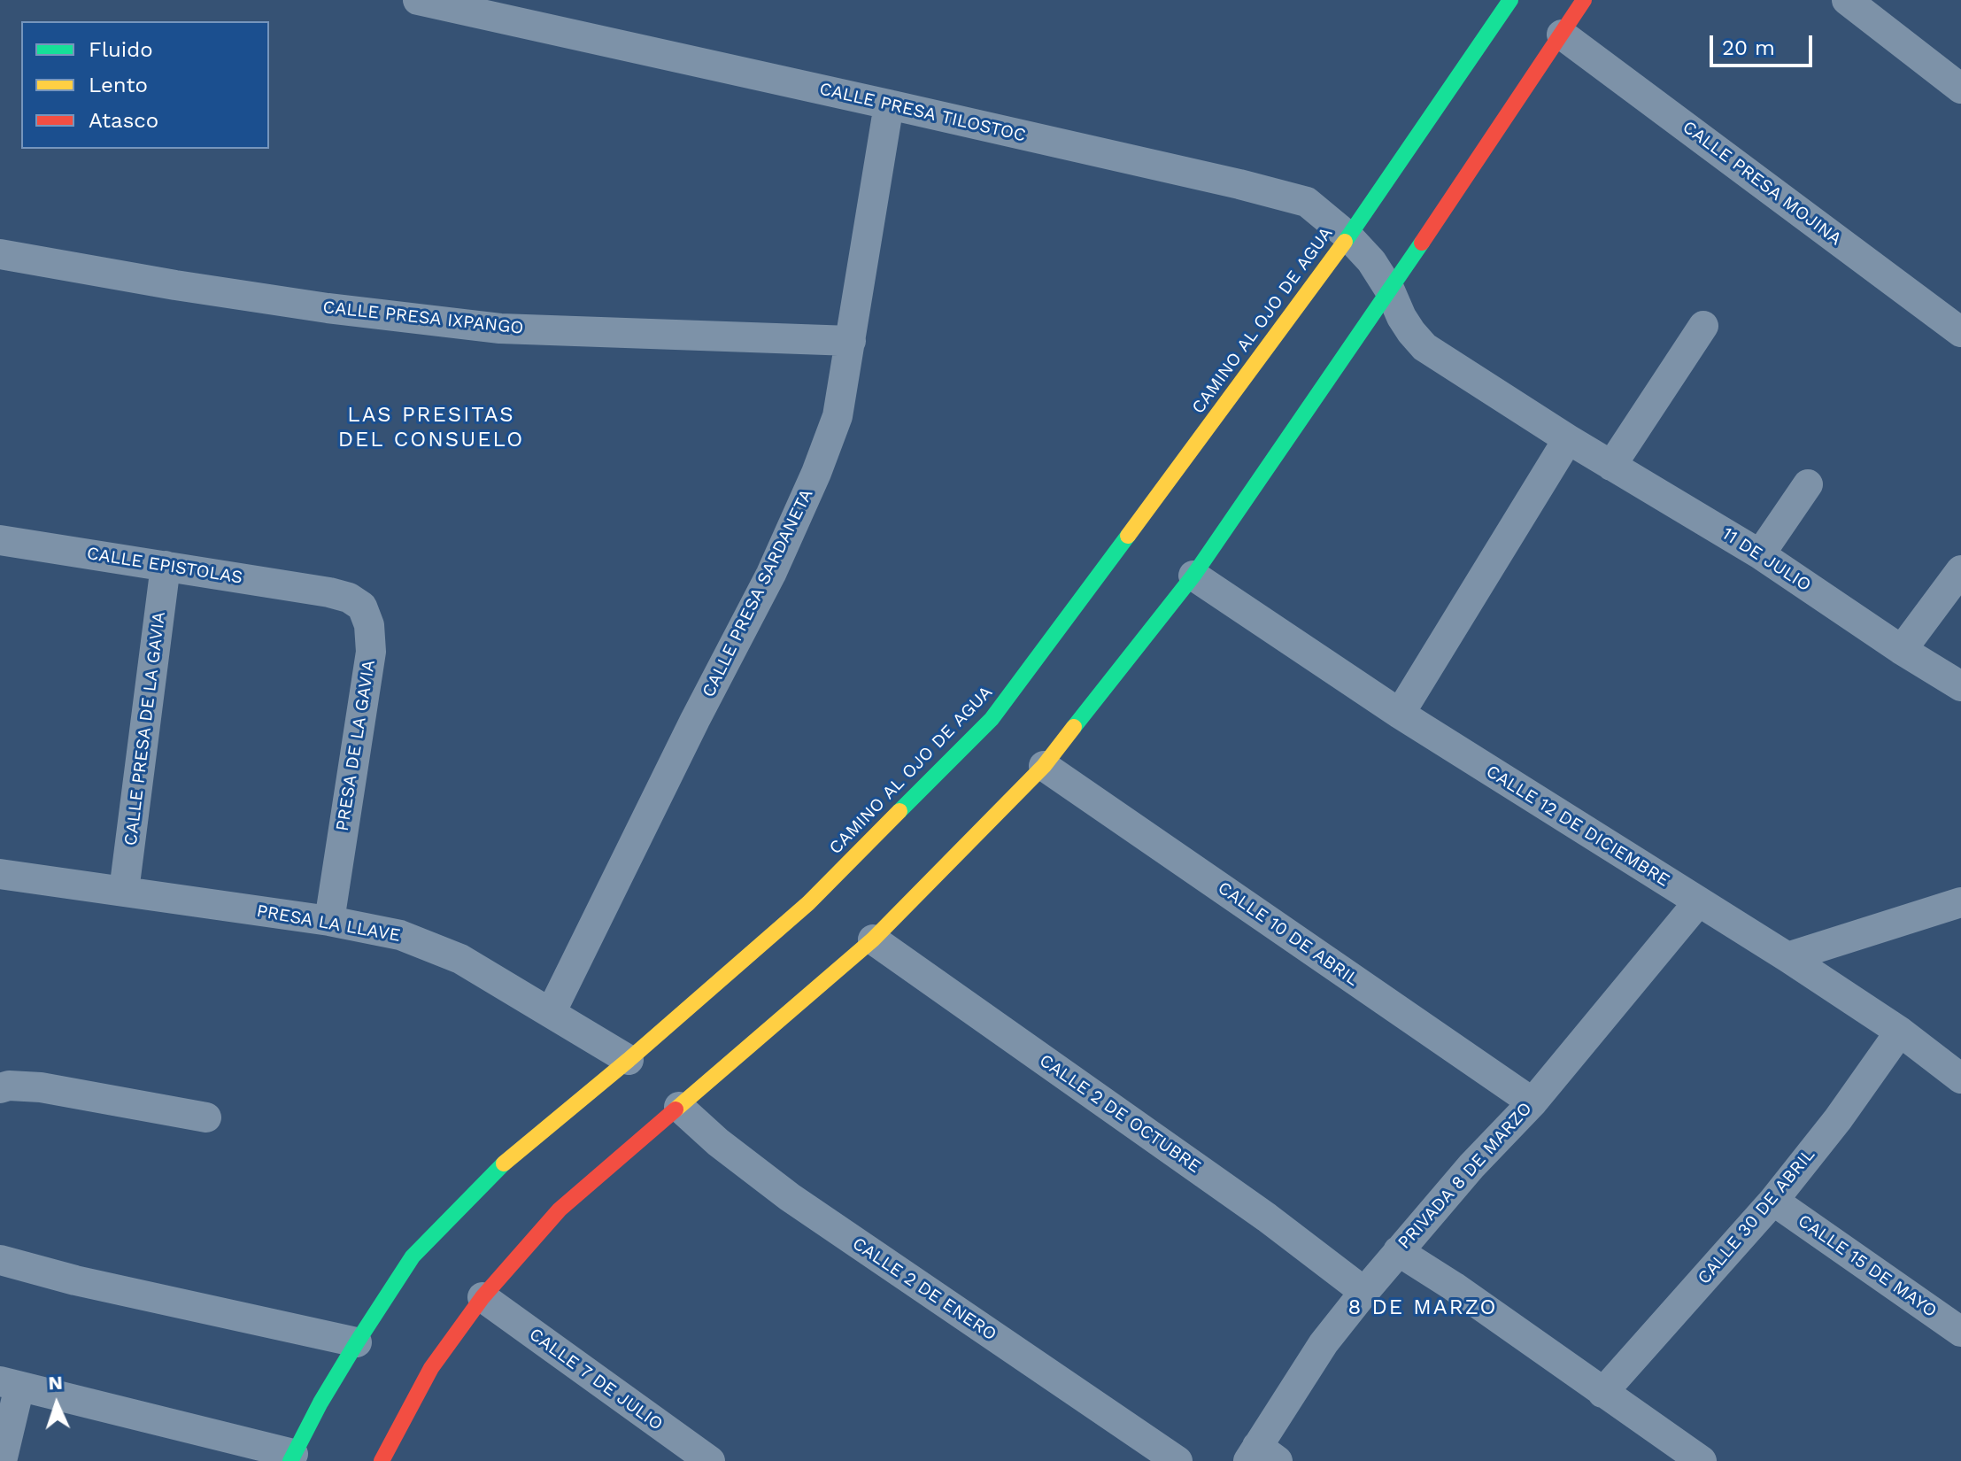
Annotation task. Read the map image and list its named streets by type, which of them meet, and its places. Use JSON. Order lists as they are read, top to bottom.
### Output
{
  "streets": {
    "street": [
      "CALLE PRESA TILOSTOC",
      "CALLE PRESA MOJINA",
      "CALLE PRESA IXPANGO",
      "CAMINO AL OJO DE AGUA",
      "11 DE JULIO",
      "CALLE EPISTOLAS",
      "CALLE PRESA SARDANETA",
      "CALLE PRESA DE LA GAVIA",
      "PRESA DE LA GAVIA",
      "CALLE 12 DE DICIEMBRE",
      "PRESA LA LLAVE",
      "CALLE 10 DE ABRIL",
      "CALLE 2 DE OCTUBRE",
      "PRIVADA 8 DE MARZO",
      "CALLE 30 DE ABRIL",
      "CALLE 15 DE MAYO",
      "CALLE 2 DE ENERO",
      "CALLE 7 DE JULIO"
    ]
  },
  "crossings": [
    ["CALLE PRESA TILOSTOC", "CAMINO AL OJO DE AGUA"],
    ["CALLE PRESA TILOSTOC", "11 DE JULIO"],
    ["CALLE PRESA TILOSTOC", "CALLE PRESA SARDANETA"],
    ["CALLE PRESA IXPANGO", "CALLE PRESA SARDANETA"],
    ["CAMINO AL OJO DE AGUA", "PRESA LA LLAVE"],
    ["CALLE EPISTOLAS", "CALLE PRESA DE LA GAVIA"],
    ["CALLE EPISTOLAS", "PRESA DE LA GAVIA"],
    ["CALLE PRESA SARDANETA", "PRESA LA LLAVE"],
    ["CALLE PRESA DE LA GAVIA", "PRESA LA LLAVE"],
    ["PRESA DE LA GAVIA", "PRESA LA LLAVE"],
    ["CALLE 12 DE DICIEMBRE", "PRIVADA 8 DE MARZO"],
    ["CALLE 12 DE DICIEMBRE", "CALLE 30 DE ABRIL"],
    ["CALLE 10 DE ABRIL", "PRIVADA 8 DE MARZO"],
    ["CALLE 2 DE OCTUBRE", "PRIVADA 8 DE MARZO"],
    ["CALLE 30 DE ABRIL", "CALLE 15 DE MAYO"]
  ],
  "districts": ["LAS PRESITAS DEL CONSUELO", "8 DE MARZO"],
  "legend": ["Fluido", "Lento", "Atasco"],
  "scale_bar": "20 m",
  "north": "top"
}
